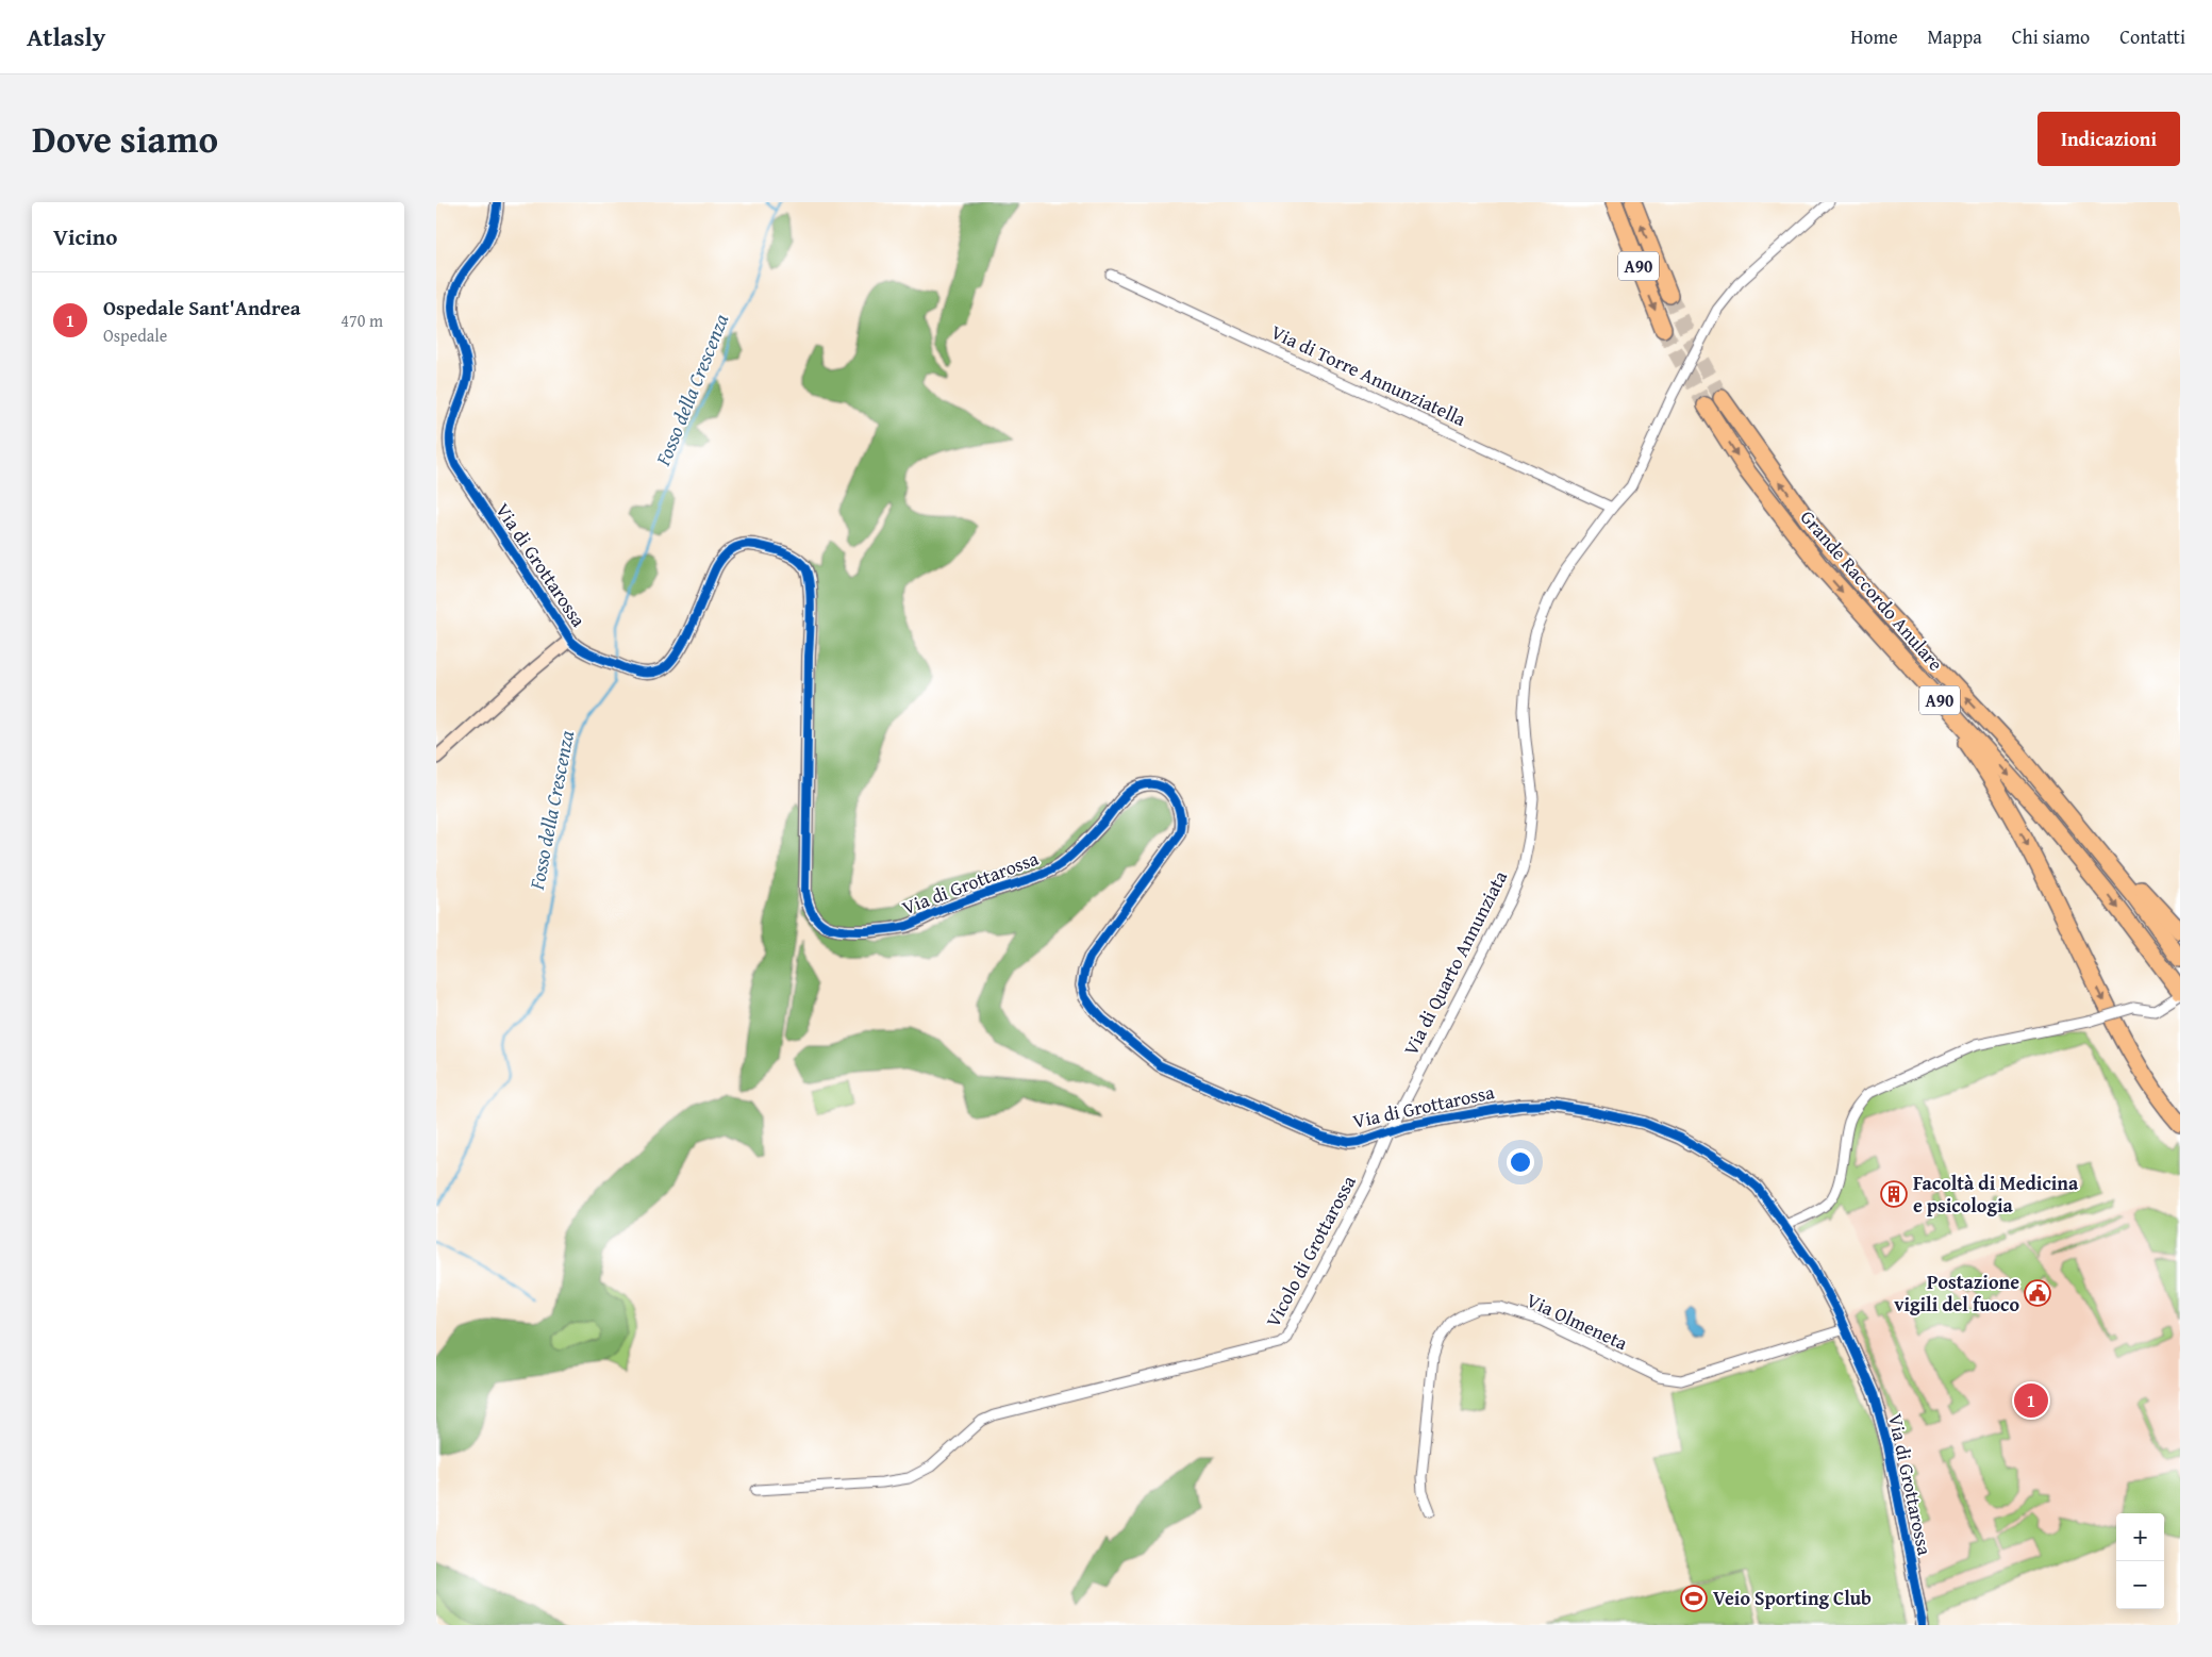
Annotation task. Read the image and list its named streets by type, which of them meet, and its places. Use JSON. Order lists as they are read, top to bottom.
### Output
{
  "streets": {
    "highway": ["A90", "Grande Raccordo Anulare"],
    "street": [
      "Via di Torre Annunziatella",
      "Via di Grottarossa",
      "Via di Quarto Annunziata",
      "Vicolo di Grottarossa",
      "Via Olmeneta"
    ]
  },
  "crossings": [
    ["Via di Torre Annunziatella", "Via di Quarto Annunziata"],
    ["Via di Grottarossa", "Via di Quarto Annunziata"],
    ["Via di Grottarossa", "Vicolo di Grottarossa"],
    ["Via di Grottarossa", "Via Olmeneta"],
    ["Via di Quarto Annunziata", "Vicolo di Grottarossa"]
  ],
  "water": ["Fosso della Crescenza"],
  "places": {
    "building": ["Facoltà di Medicina e psicologia"],
    "public building": ["Postazione vigili del fuoco"],
    "sports": ["Veio Sporting Club"]
  },
  "page": {
    "header": "Atlasly",
    "nav": [
      "Home",
      "Mappa",
      "Chi siamo",
      "Contatti"
    ],
    "title": "Dove siamo",
    "buttons": "Indicazioni",
    "heading": "Vicino",
    "list": [
      {
        "mark": "1",
        "name": "Ospedale Sant'Andrea",
        "note": "Ospedale",
        "value": "470 m"
      }
    ],
    "pins": "1",
    "map_buttons": ["+", "−"]
  }
}
